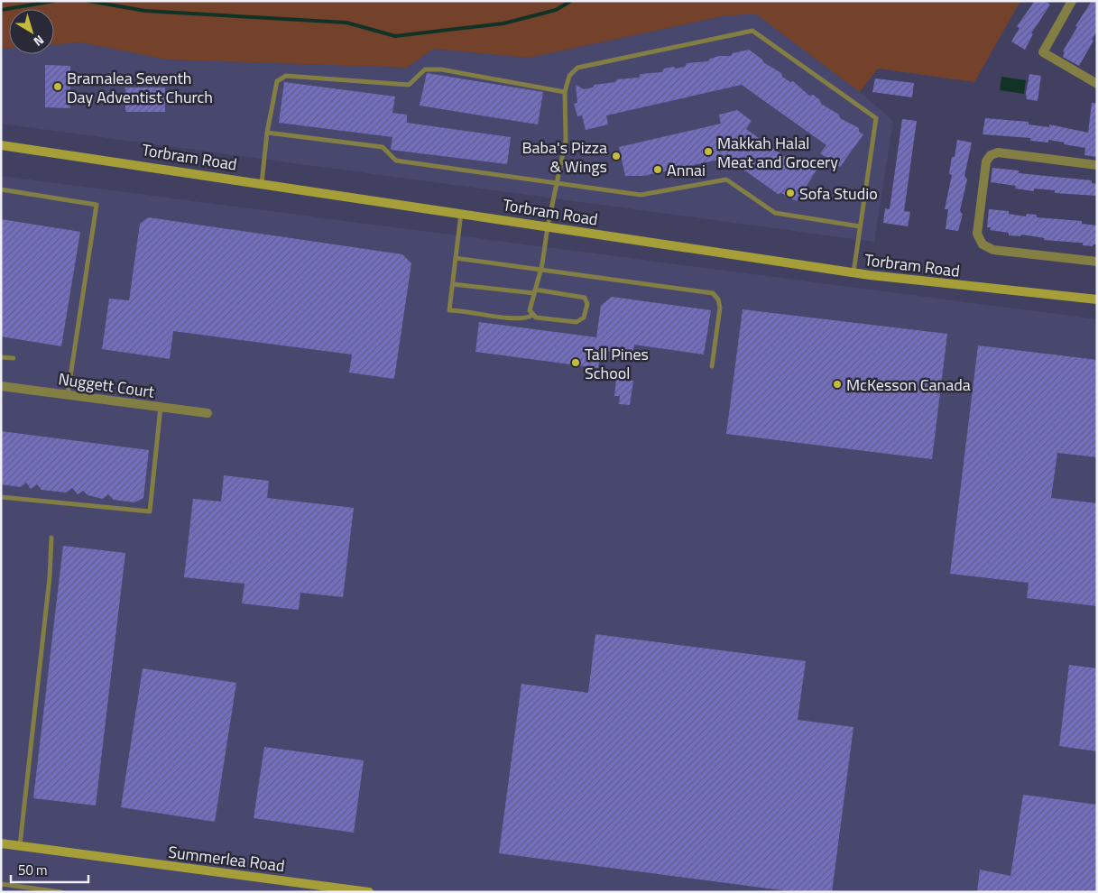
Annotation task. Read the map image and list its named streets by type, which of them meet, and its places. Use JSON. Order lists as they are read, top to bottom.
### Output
{
  "streets": {
    "main road": ["Torbram Road", "Summerlea Road"],
    "street": ["Nuggett Court"]
  },
  "places": [
    "Bramalea Seventh Day Adventist Church",
    "Makkah Halal Meat and Grocery",
    "Baba's Pizza & Wings",
    "Annai",
    "Sofa Studio",
    "Tall Pines School",
    "McKesson Canada"
  ],
  "scale_bar": "50 m",
  "north": "bottom right"
}
